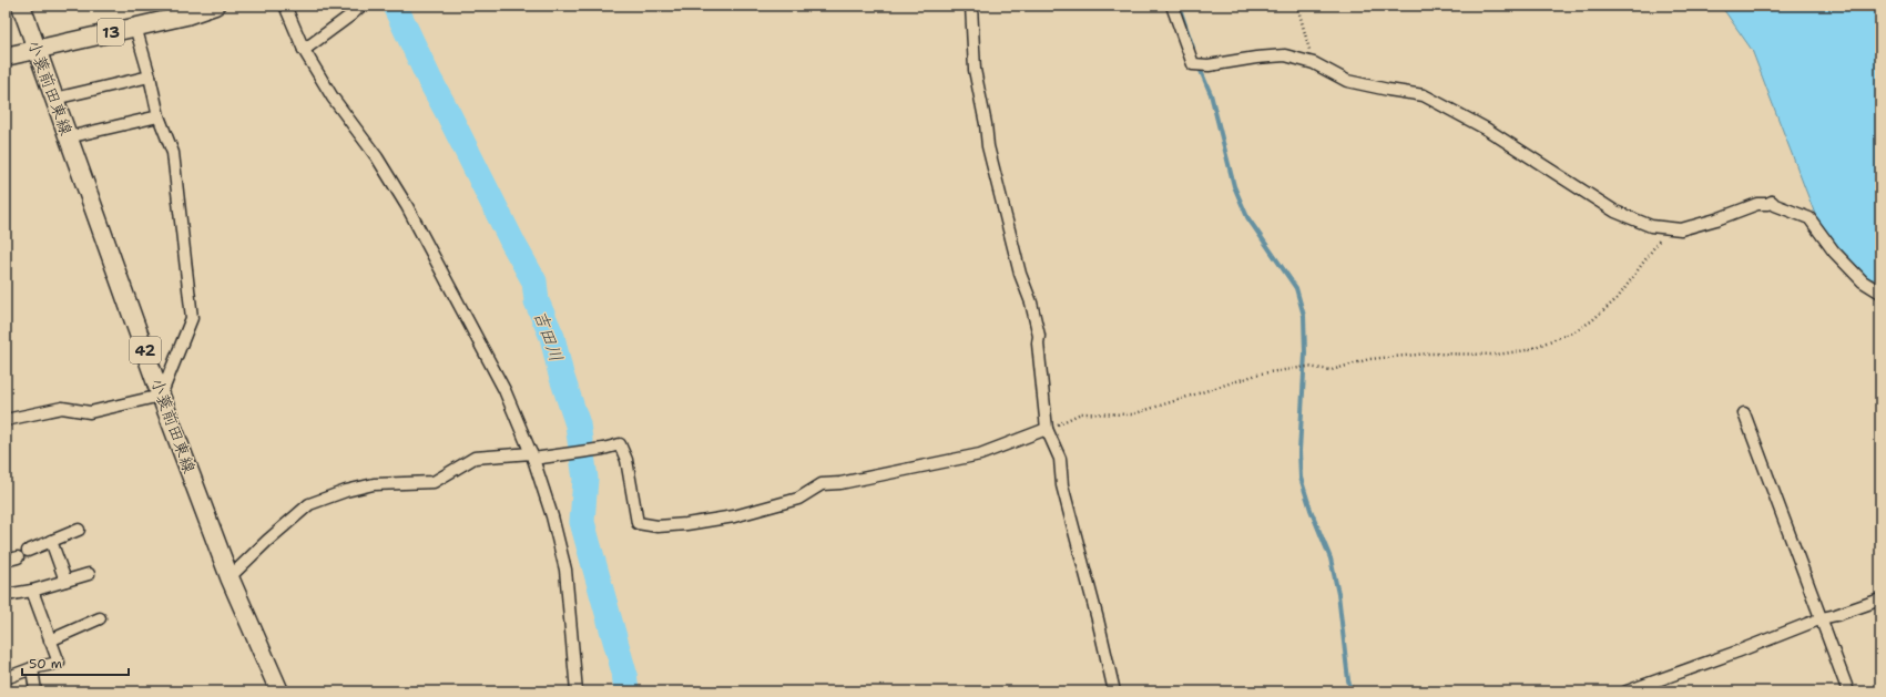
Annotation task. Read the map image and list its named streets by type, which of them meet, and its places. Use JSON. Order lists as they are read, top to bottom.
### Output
{
  "streets": {
    "main road": ["13", "小蓑前田東線", "42"]
  },
  "crossings": [
    ["13", "小蓑前田東線"]
  ],
  "water": ["吉田川"],
  "scale_bar": "50 m"
}
